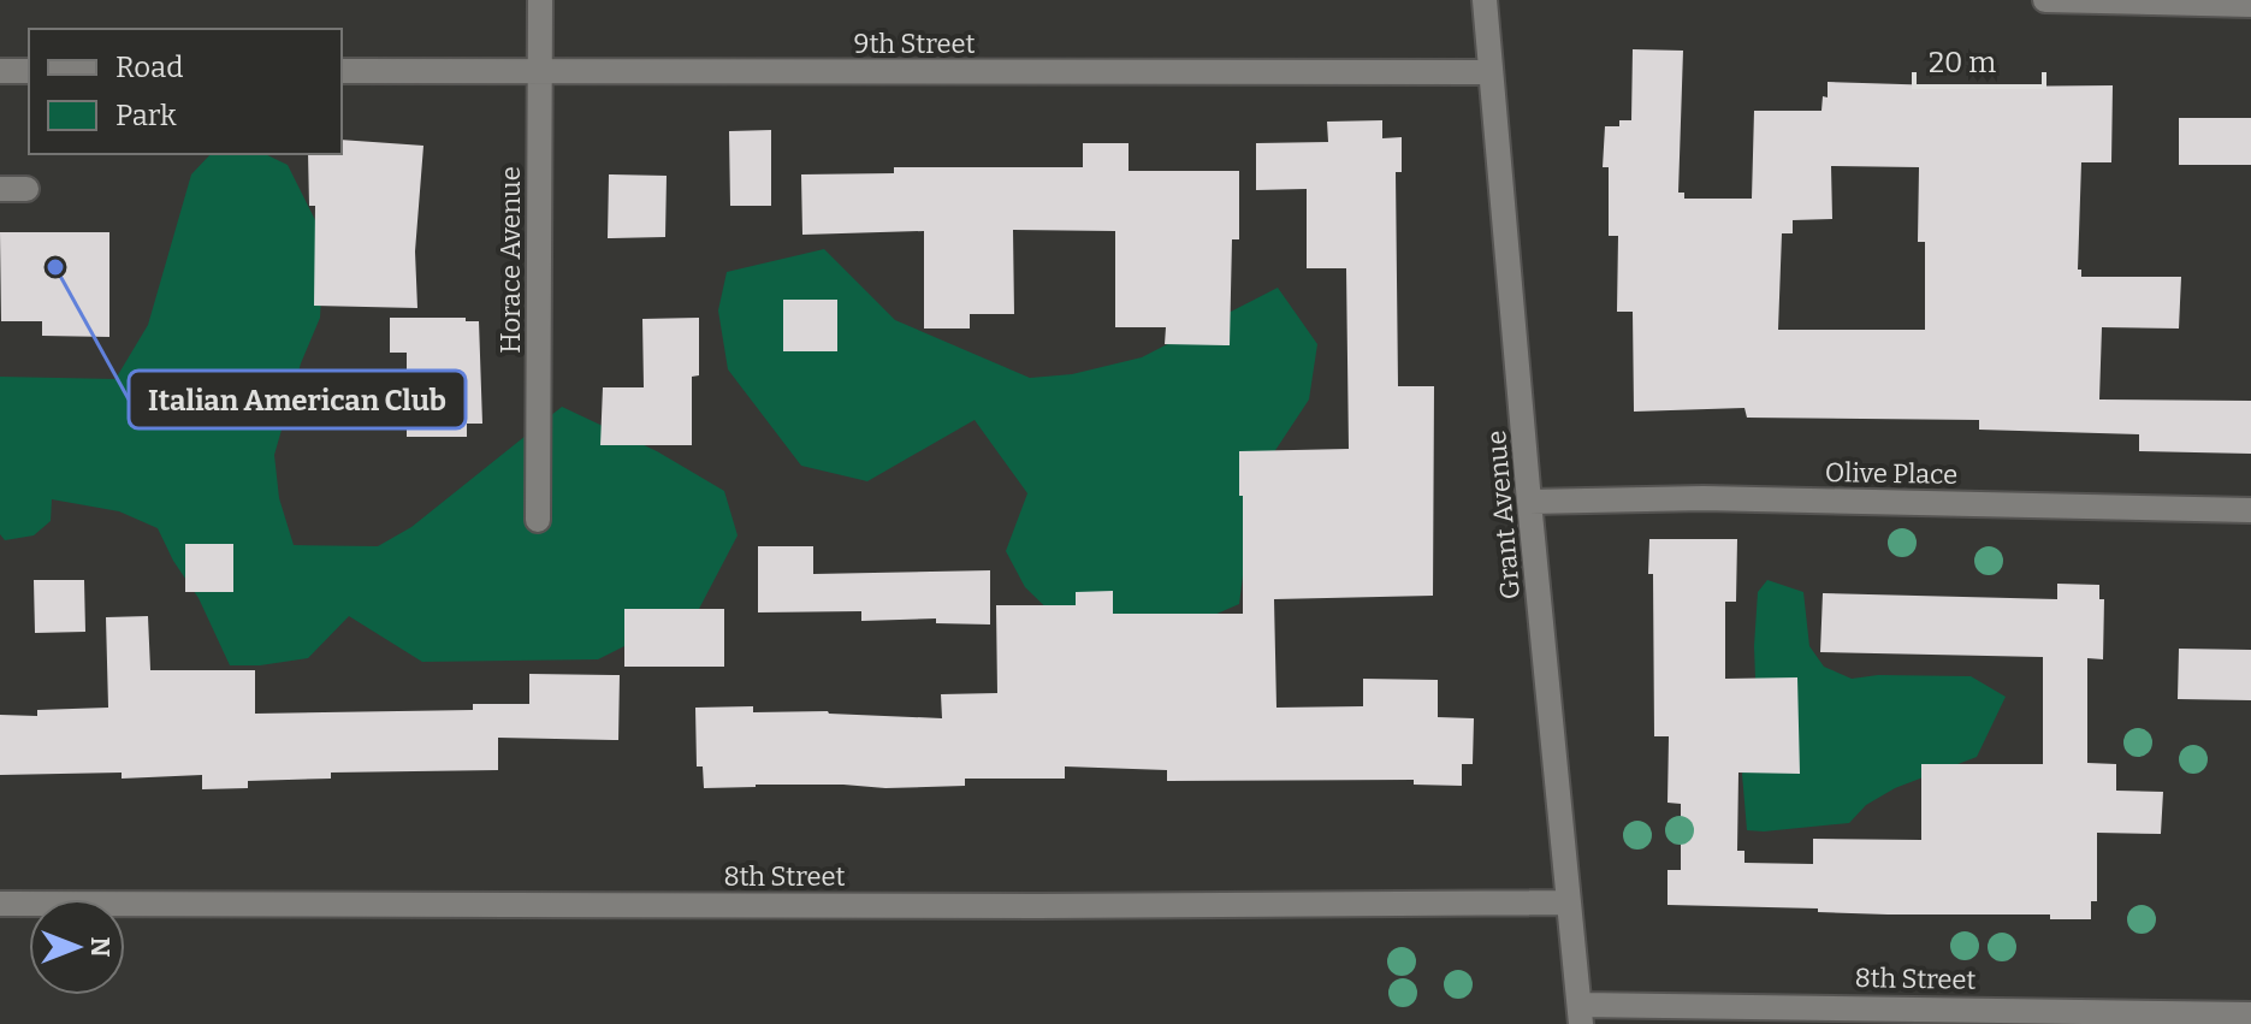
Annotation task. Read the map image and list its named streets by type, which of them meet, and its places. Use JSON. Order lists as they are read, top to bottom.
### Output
{
  "streets": {
    "street": [
      "9th Street",
      "Horace Avenue",
      "Olive Place",
      "Grant Avenue",
      "8th Street"
    ]
  },
  "crossings": [
    ["9th Street", "Horace Avenue"],
    ["9th Street", "Grant Avenue"],
    ["Olive Place", "Grant Avenue"],
    ["Grant Avenue", "8th Street"]
  ],
  "places": ["Italian American Club"],
  "legend": ["Road", "Park"],
  "scale_bar": "20 m",
  "north": "right"
}
